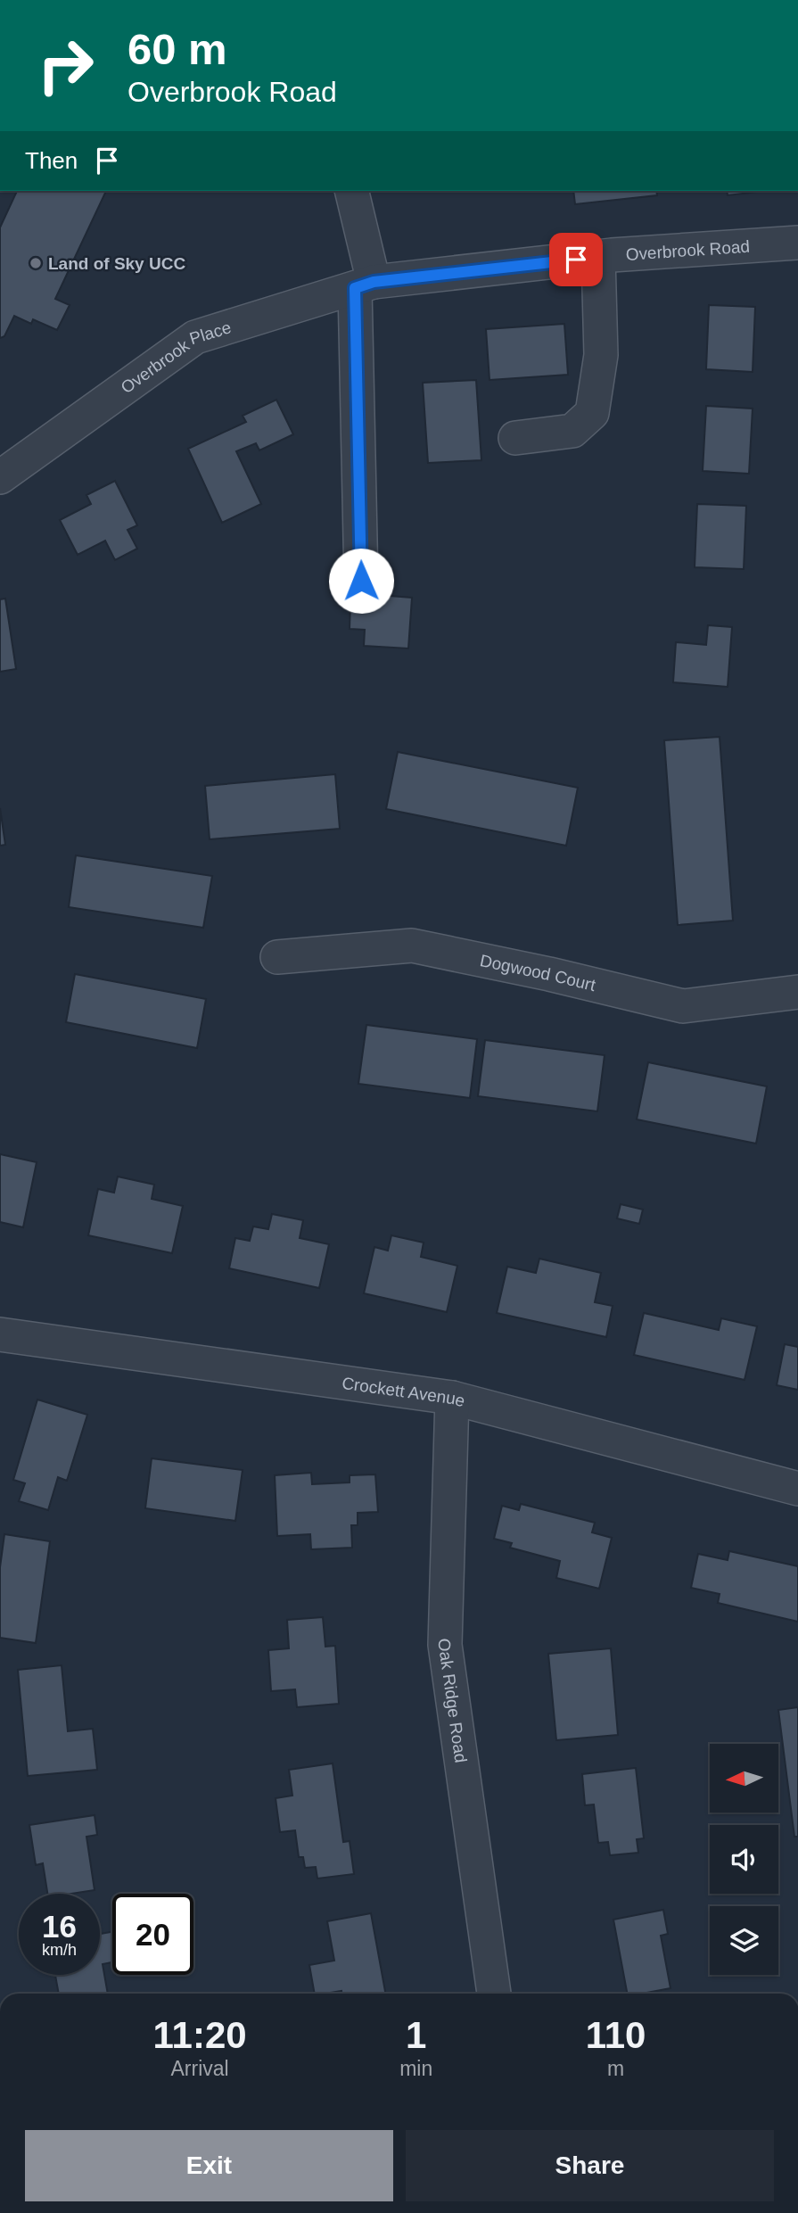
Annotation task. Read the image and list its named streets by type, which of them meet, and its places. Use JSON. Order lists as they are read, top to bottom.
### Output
{
  "streets": {
    "street": [
      "Overbrook Road",
      "Overbrook Place",
      "Dogwood Court",
      "Crockett Avenue",
      "Oak Ridge Road"
    ]
  },
  "crossings": [
    ["Overbrook Road", "Overbrook Place"],
    ["Crockett Avenue", "Oak Ridge Road"]
  ],
  "places": ["Land of Sky UCC"],
  "north": "left",
  "page": {
    "turn": ["60 m", "Overbrook Road"],
    "then": "Then",
    "speed": "16 km/h",
    "limit": "20",
    "eta": [
      "11:20",
      "Arrival",
      "1",
      "min",
      "110",
      "m"
    ],
    "buttons": ["Exit", "Share"]
  }
}
